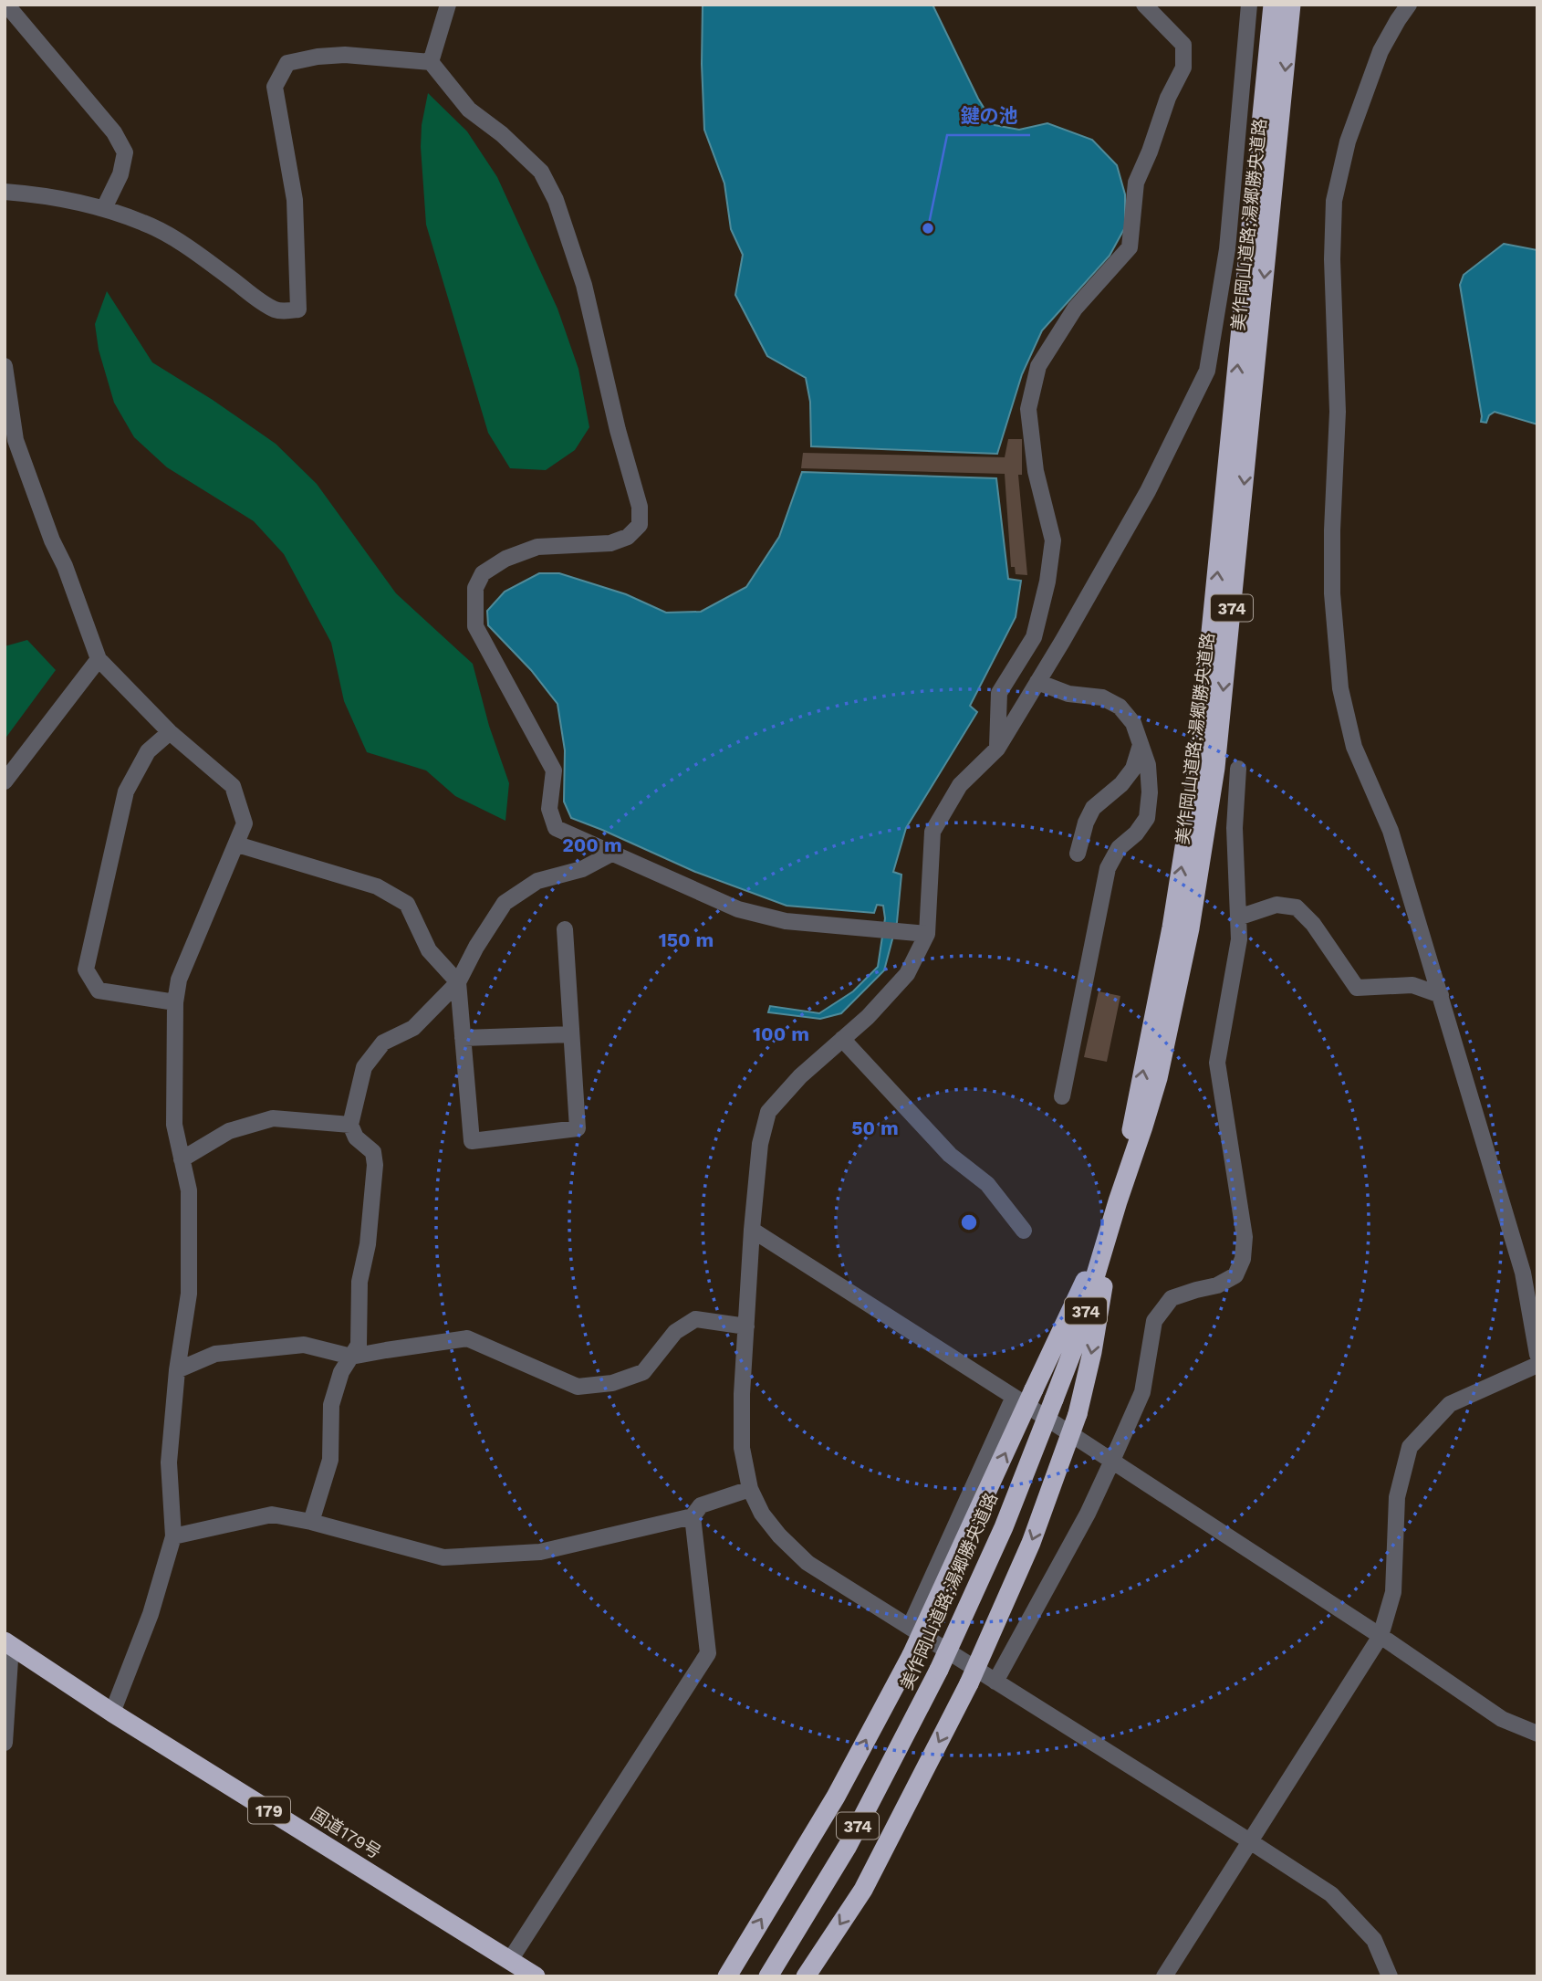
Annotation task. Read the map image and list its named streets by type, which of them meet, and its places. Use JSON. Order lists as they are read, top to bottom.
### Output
{
  "streets": {
    "highway": [
      "美作岡山道路;湯郷勝央道路",
      "374",
      "179",
      "国道179号"
    ]
  },
  "places": ["鍵の池"],
  "rings": [
    "200 m",
    "150 m",
    "100 m",
    "50 m"
  ]
}
